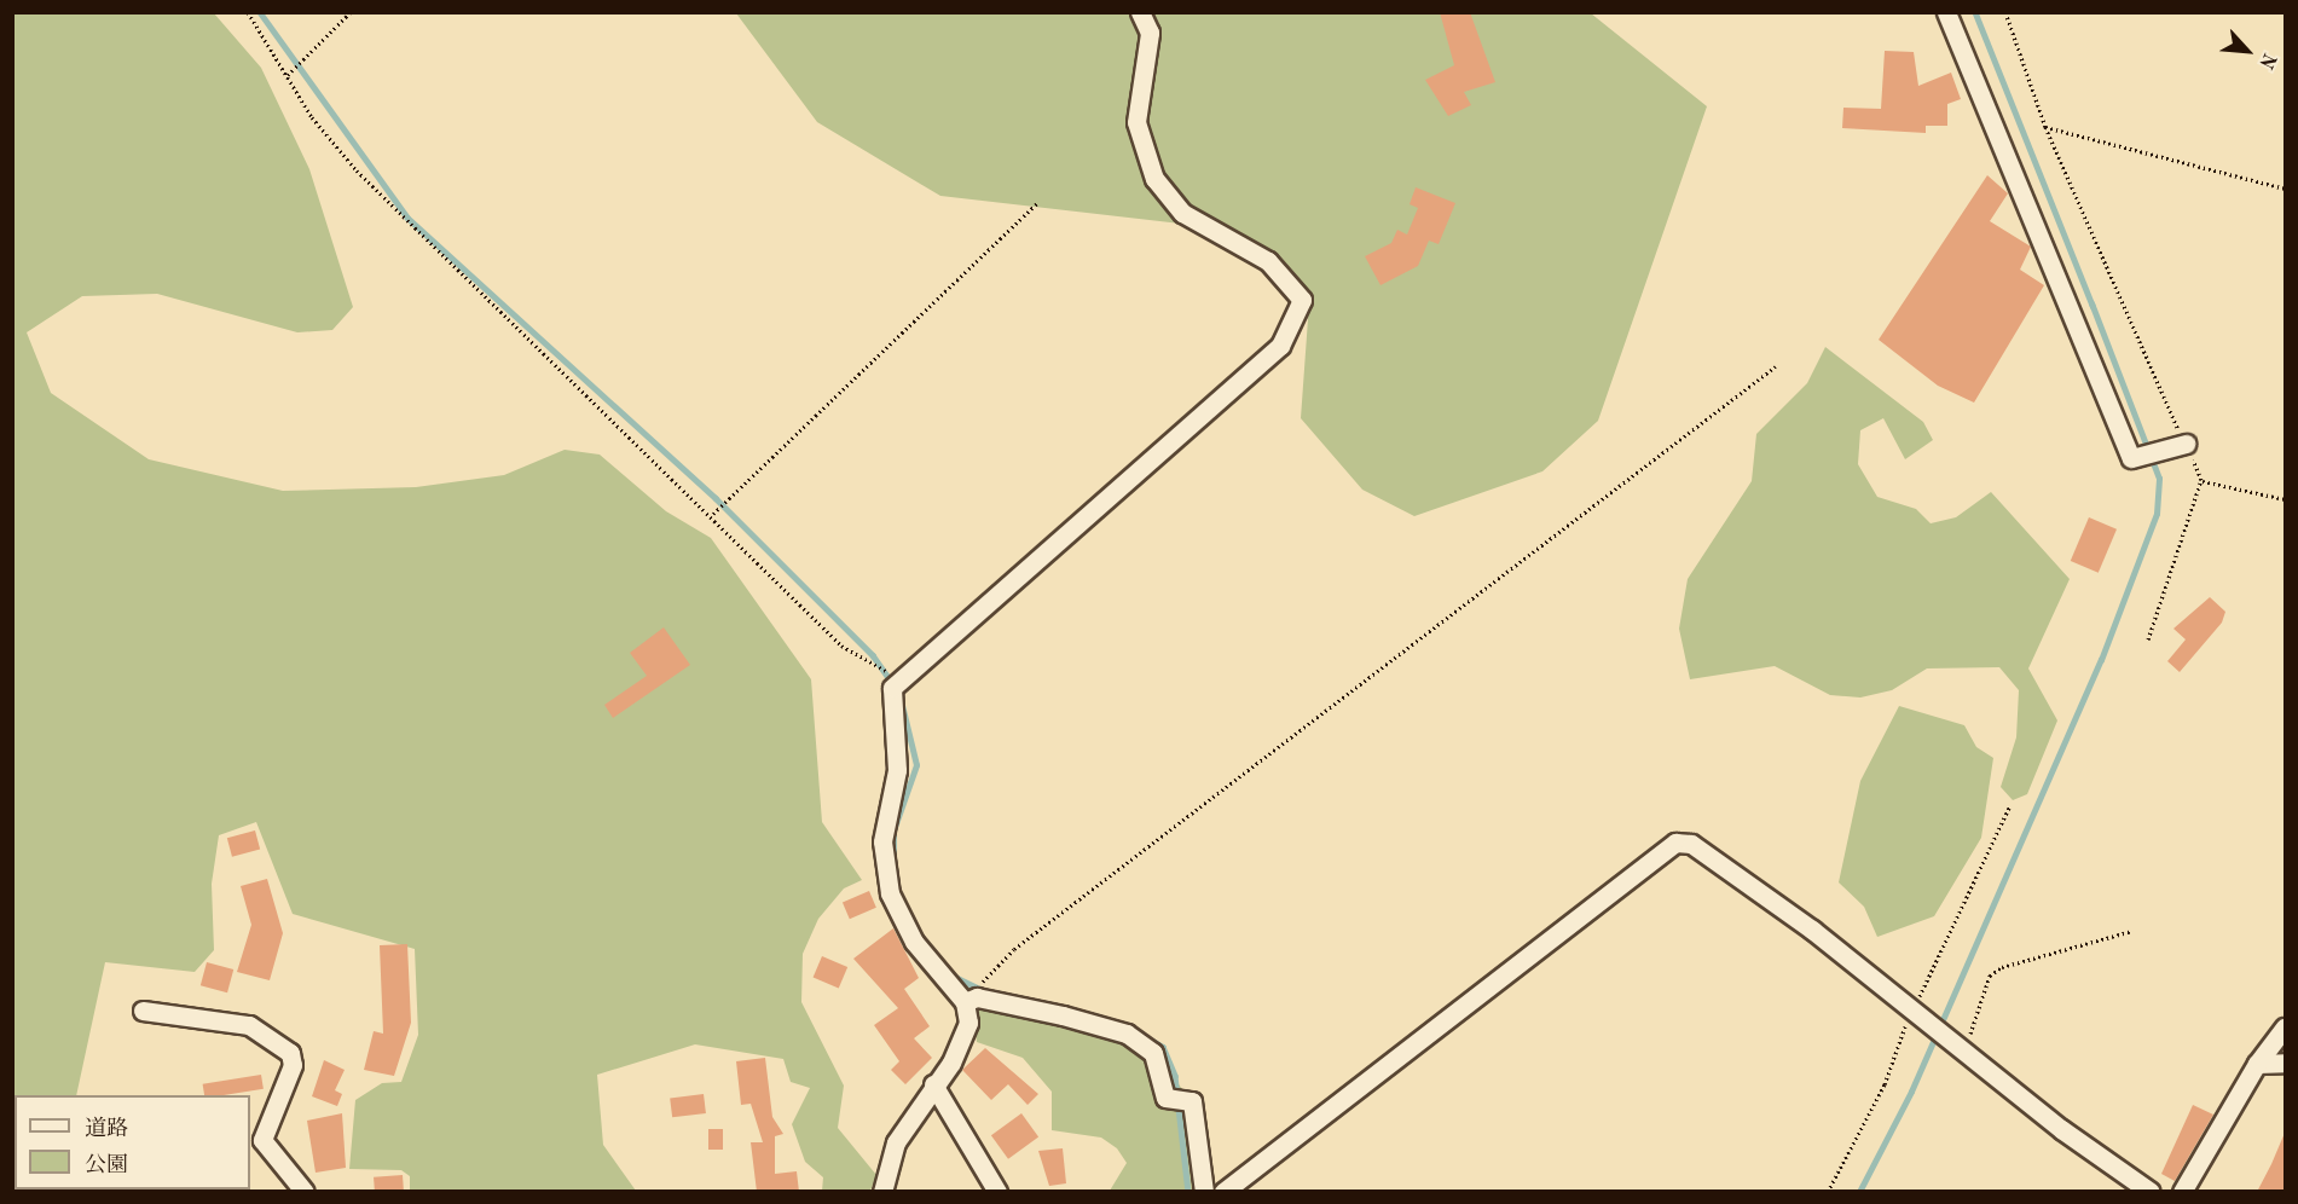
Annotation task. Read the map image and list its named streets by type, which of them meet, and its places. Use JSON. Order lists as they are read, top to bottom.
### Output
{
  "legend": ["道路", "公園"],
  "north": "bottom right"
}
